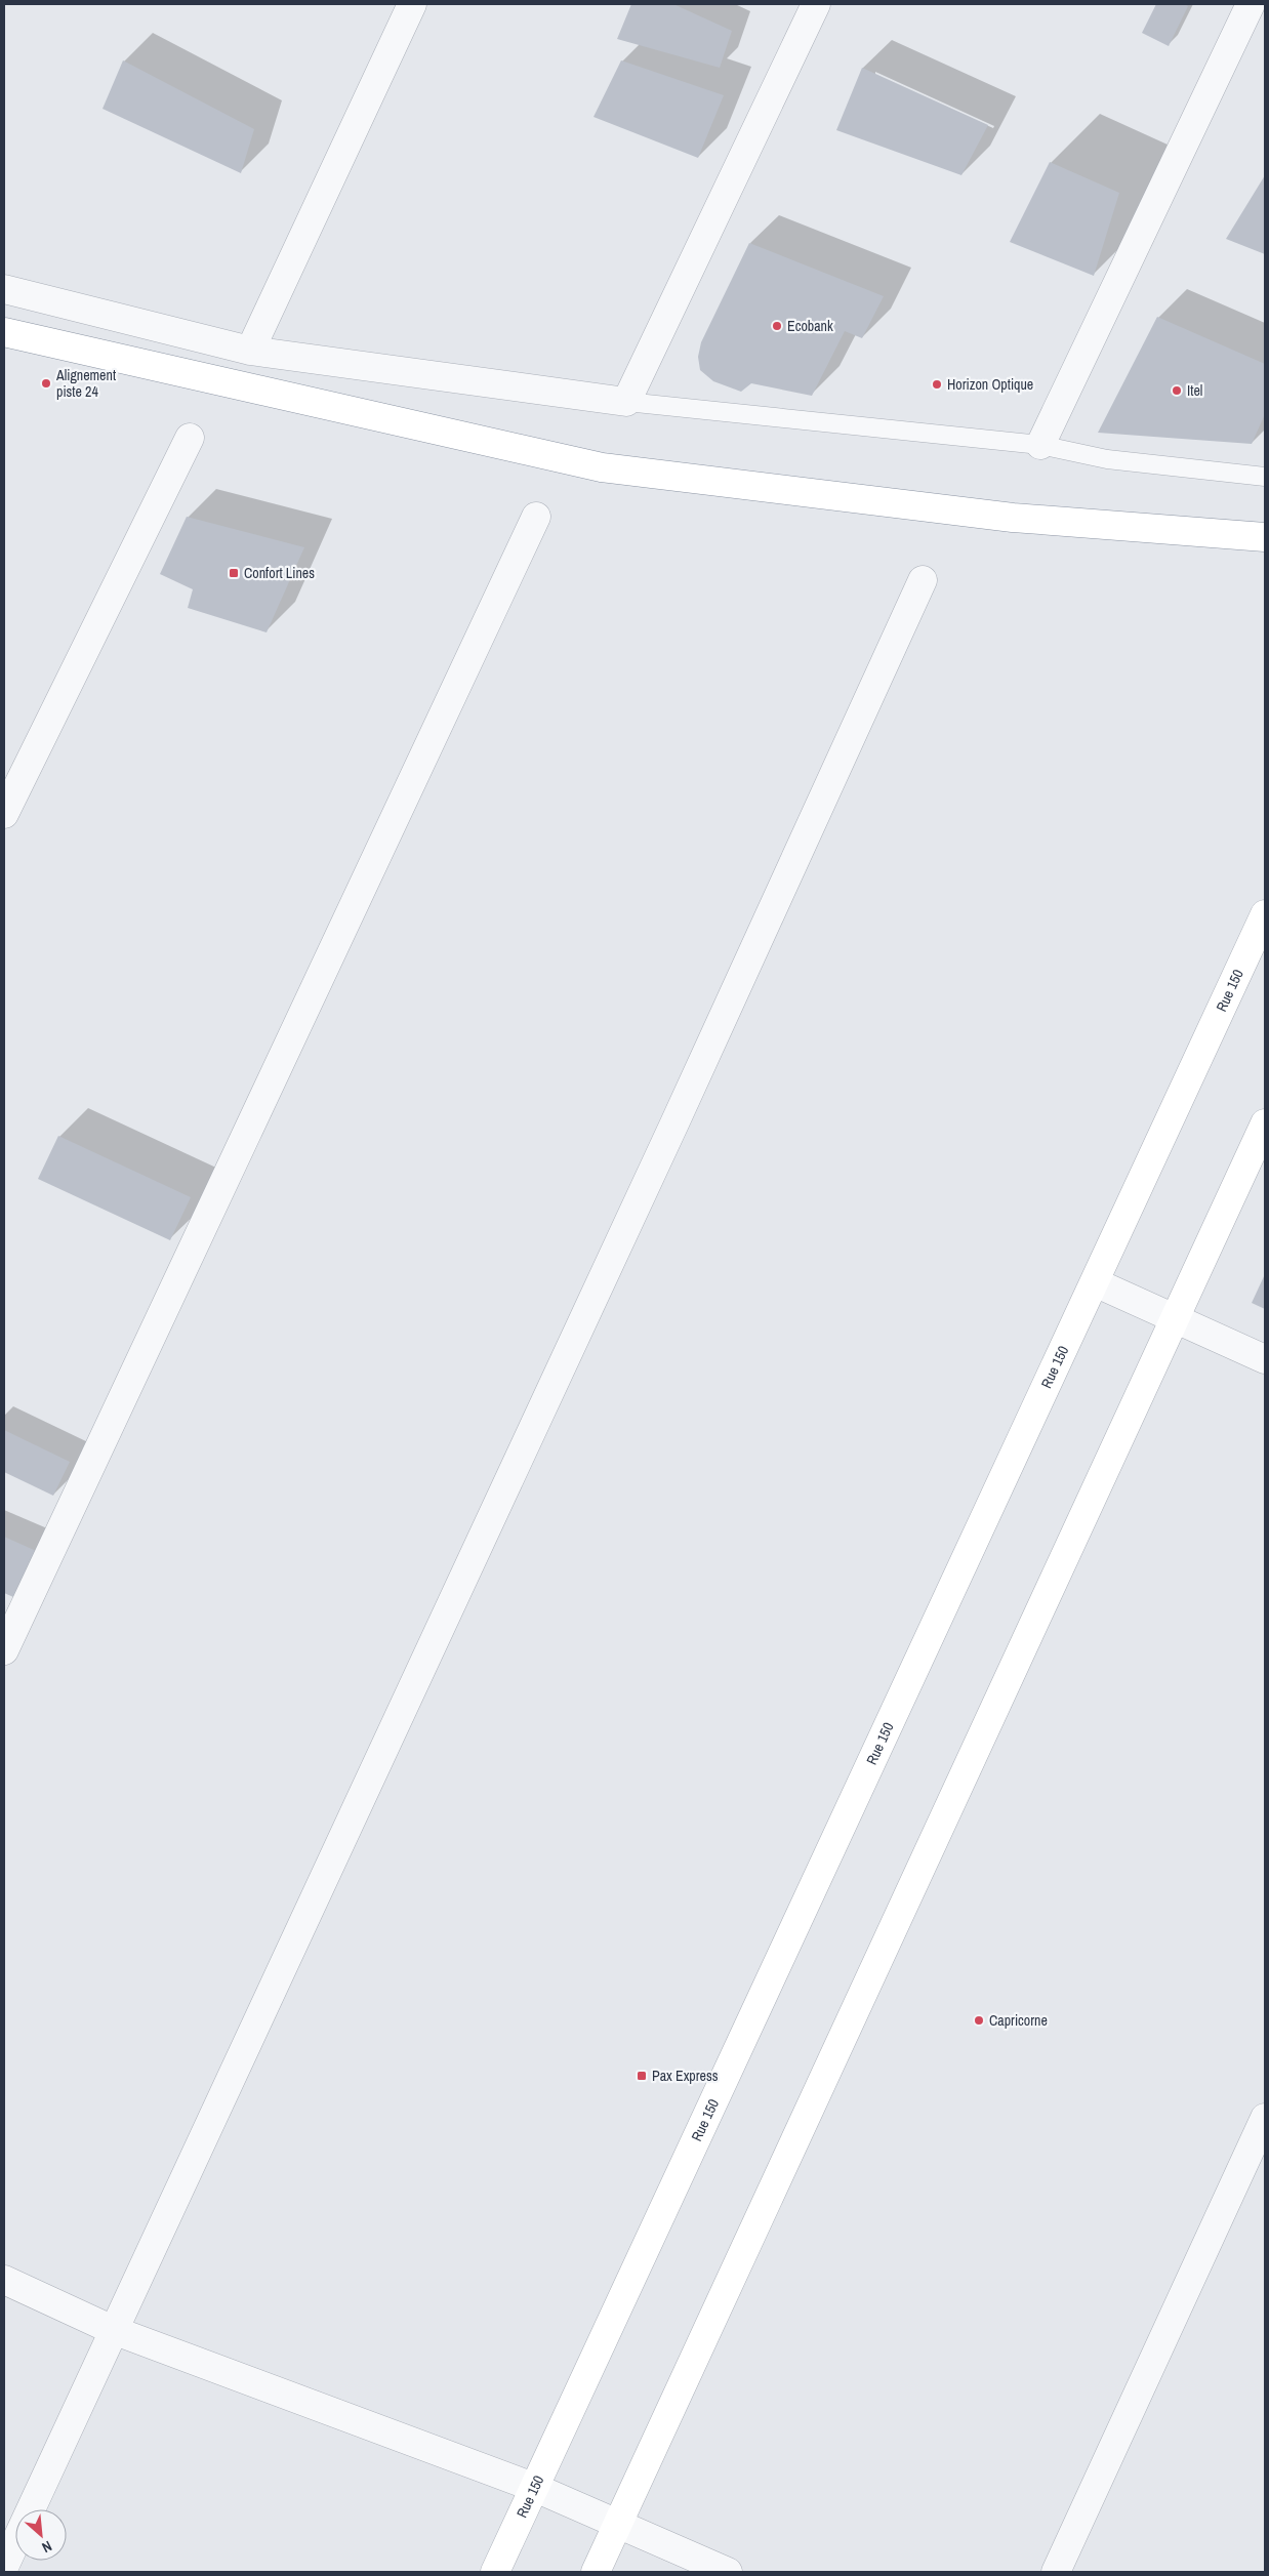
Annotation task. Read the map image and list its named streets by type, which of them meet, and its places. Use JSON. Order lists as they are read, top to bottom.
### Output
{
  "streets": {
    "main road": ["Rue 150"]
  },
  "places": {
    "other": [
      "Ecobank",
      "Alignement piste 24",
      "Horizon Optique",
      "Itel",
      "Capricorne"
    ],
    "transit": ["Confort Lines", "Pax Express"]
  },
  "north": "bottom right"
}
